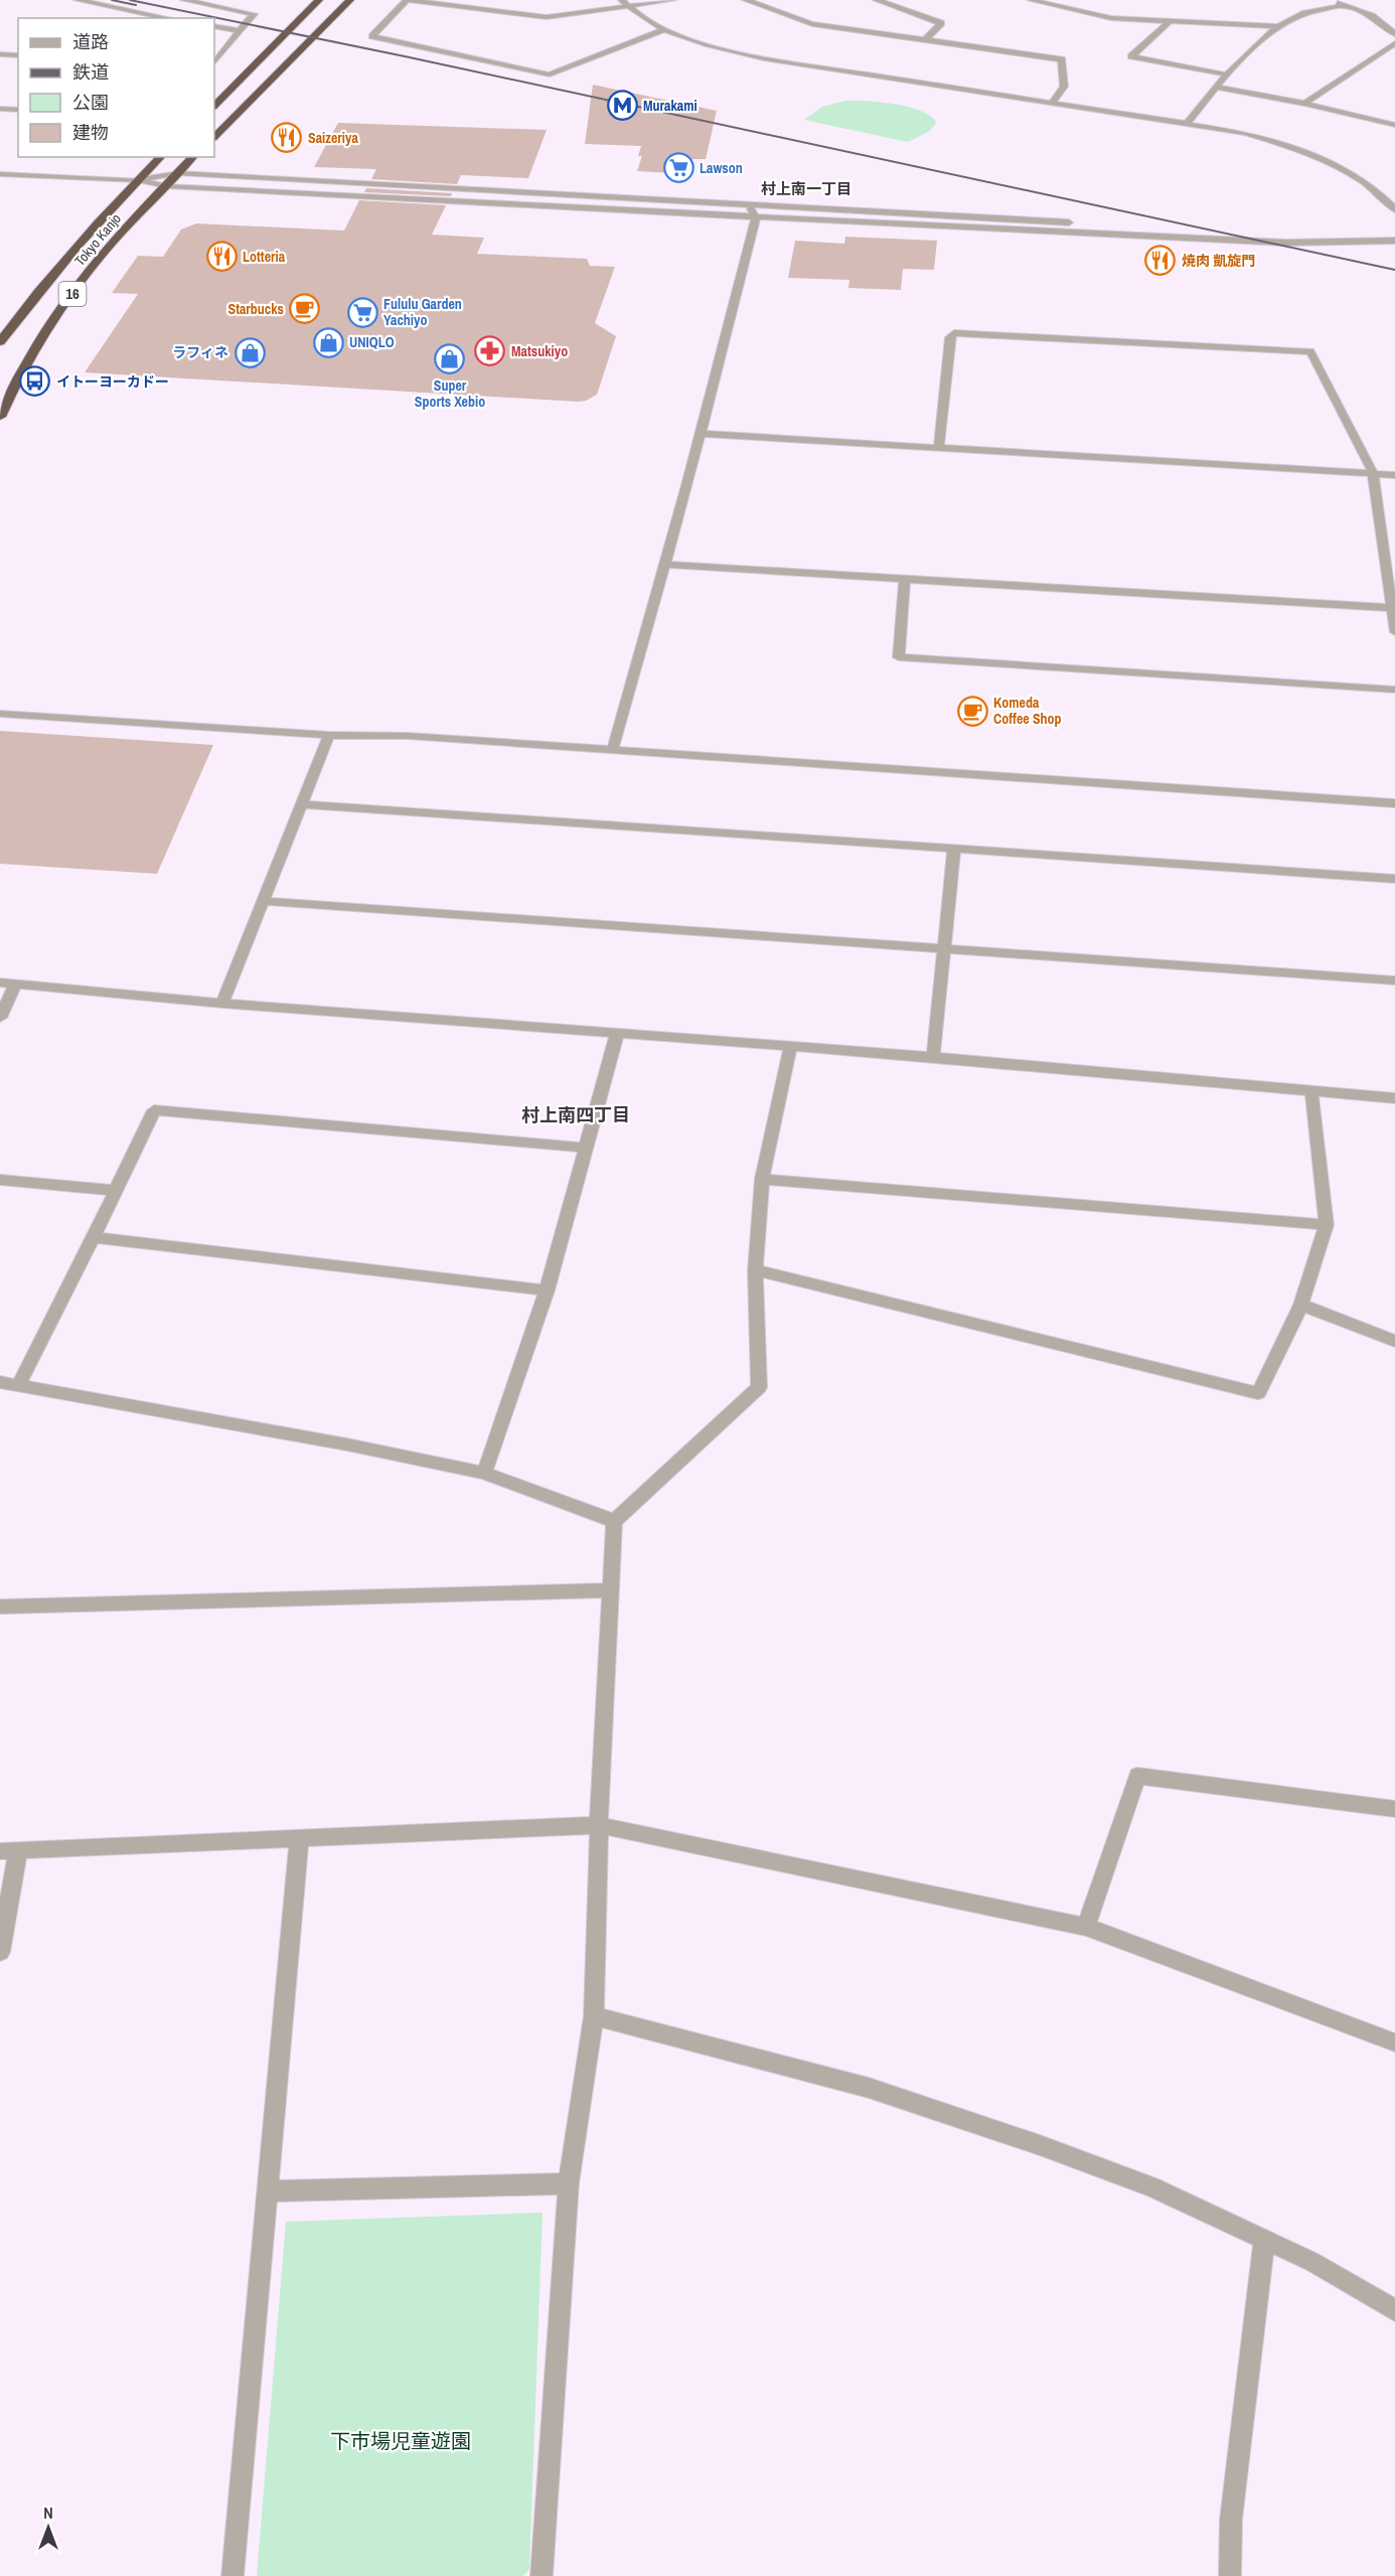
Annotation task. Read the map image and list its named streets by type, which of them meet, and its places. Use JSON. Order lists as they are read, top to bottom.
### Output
{
  "streets": {
    "highway": ["Tokyo Kanjo", "16"]
  },
  "districts": ["村上南一丁目", "村上南四丁目"],
  "parks": ["下市場児童遊園"],
  "places": {
    "metro station": ["Murakami"],
    "restaurant": ["Saizeriya", "Lotteria", "焼肉 凱旋門"],
    "supermarket": ["Lawson", "Fululu Garden Yachiyo"],
    "cafe": ["Starbucks", "Komeda Coffee Shop"],
    "shop": ["UNIQLO", "ラフィネ", "Super Sports Xebio"],
    "pharmacy": ["Matsukiyo"],
    "bus stop": ["イトーヨーカドー"]
  },
  "legend": [
    "道路",
    "鉄道",
    "公園",
    "建物"
  ],
  "north": "top"
}
